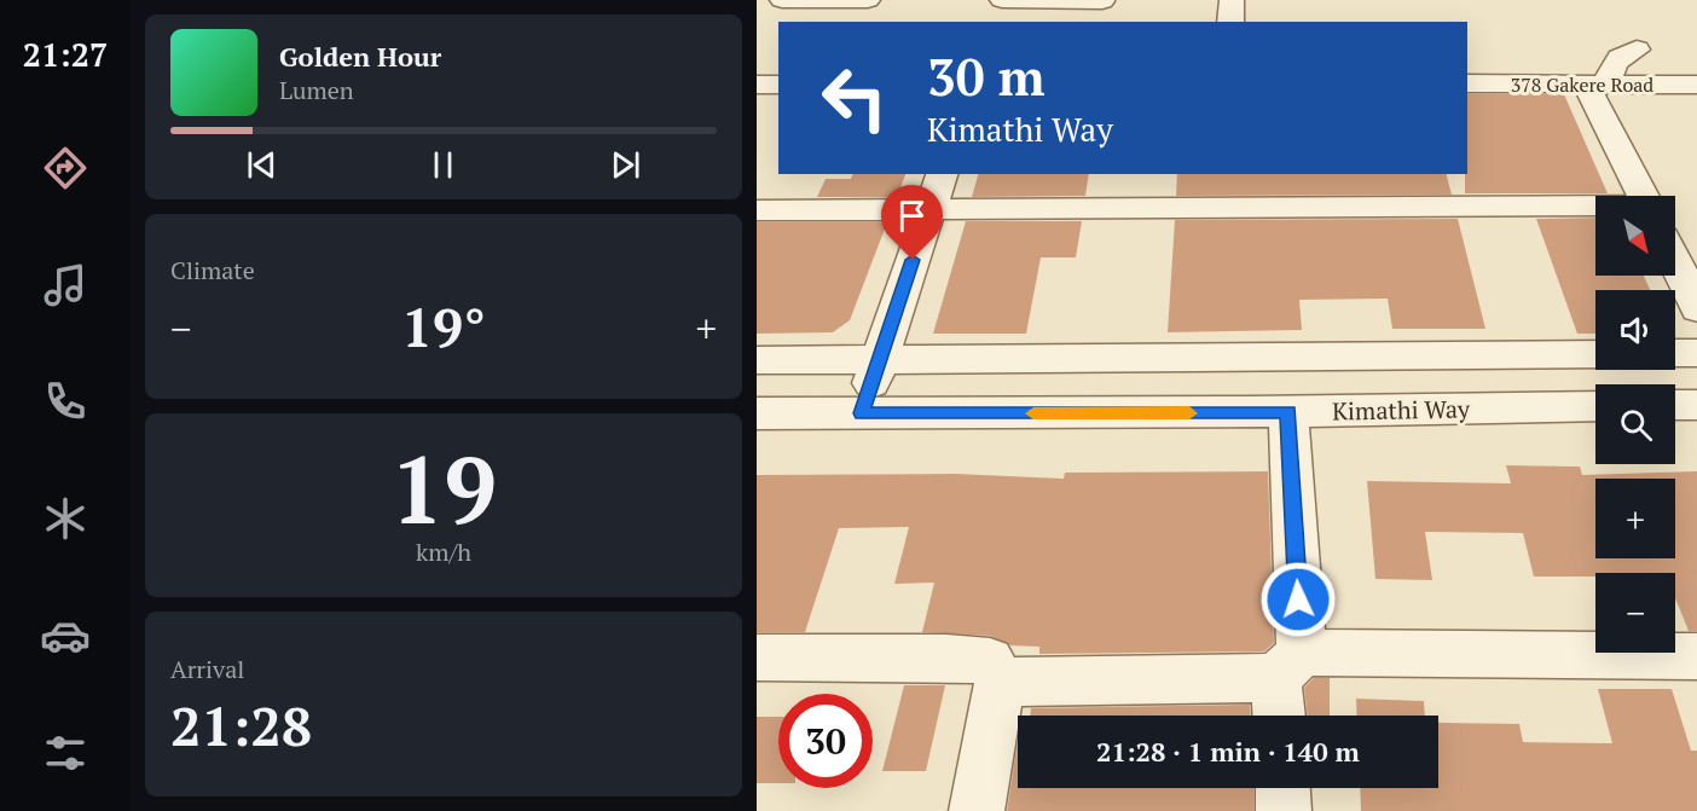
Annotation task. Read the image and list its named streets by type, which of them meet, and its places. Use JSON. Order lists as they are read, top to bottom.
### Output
{
  "streets": {
    "street": ["378 Gakere Road", "Kimathi Way"]
  },
  "north": "bottom right",
  "page": {
    "tabs": "21:27",
    "turn": ["30 m", "Kimathi Way"],
    "song": ["Golden Hour", "Lumen"],
    "map_buttons": ["+", "−"],
    "tile": [
      "Climate",
      ["19", "km/h"],
      ["Arrival", "21:28"]
    ],
    "heat": ["−", "19°", "+"],
    "limit": "30",
    "trip": "21:28 · 1 min · 140 m"
  }
}
